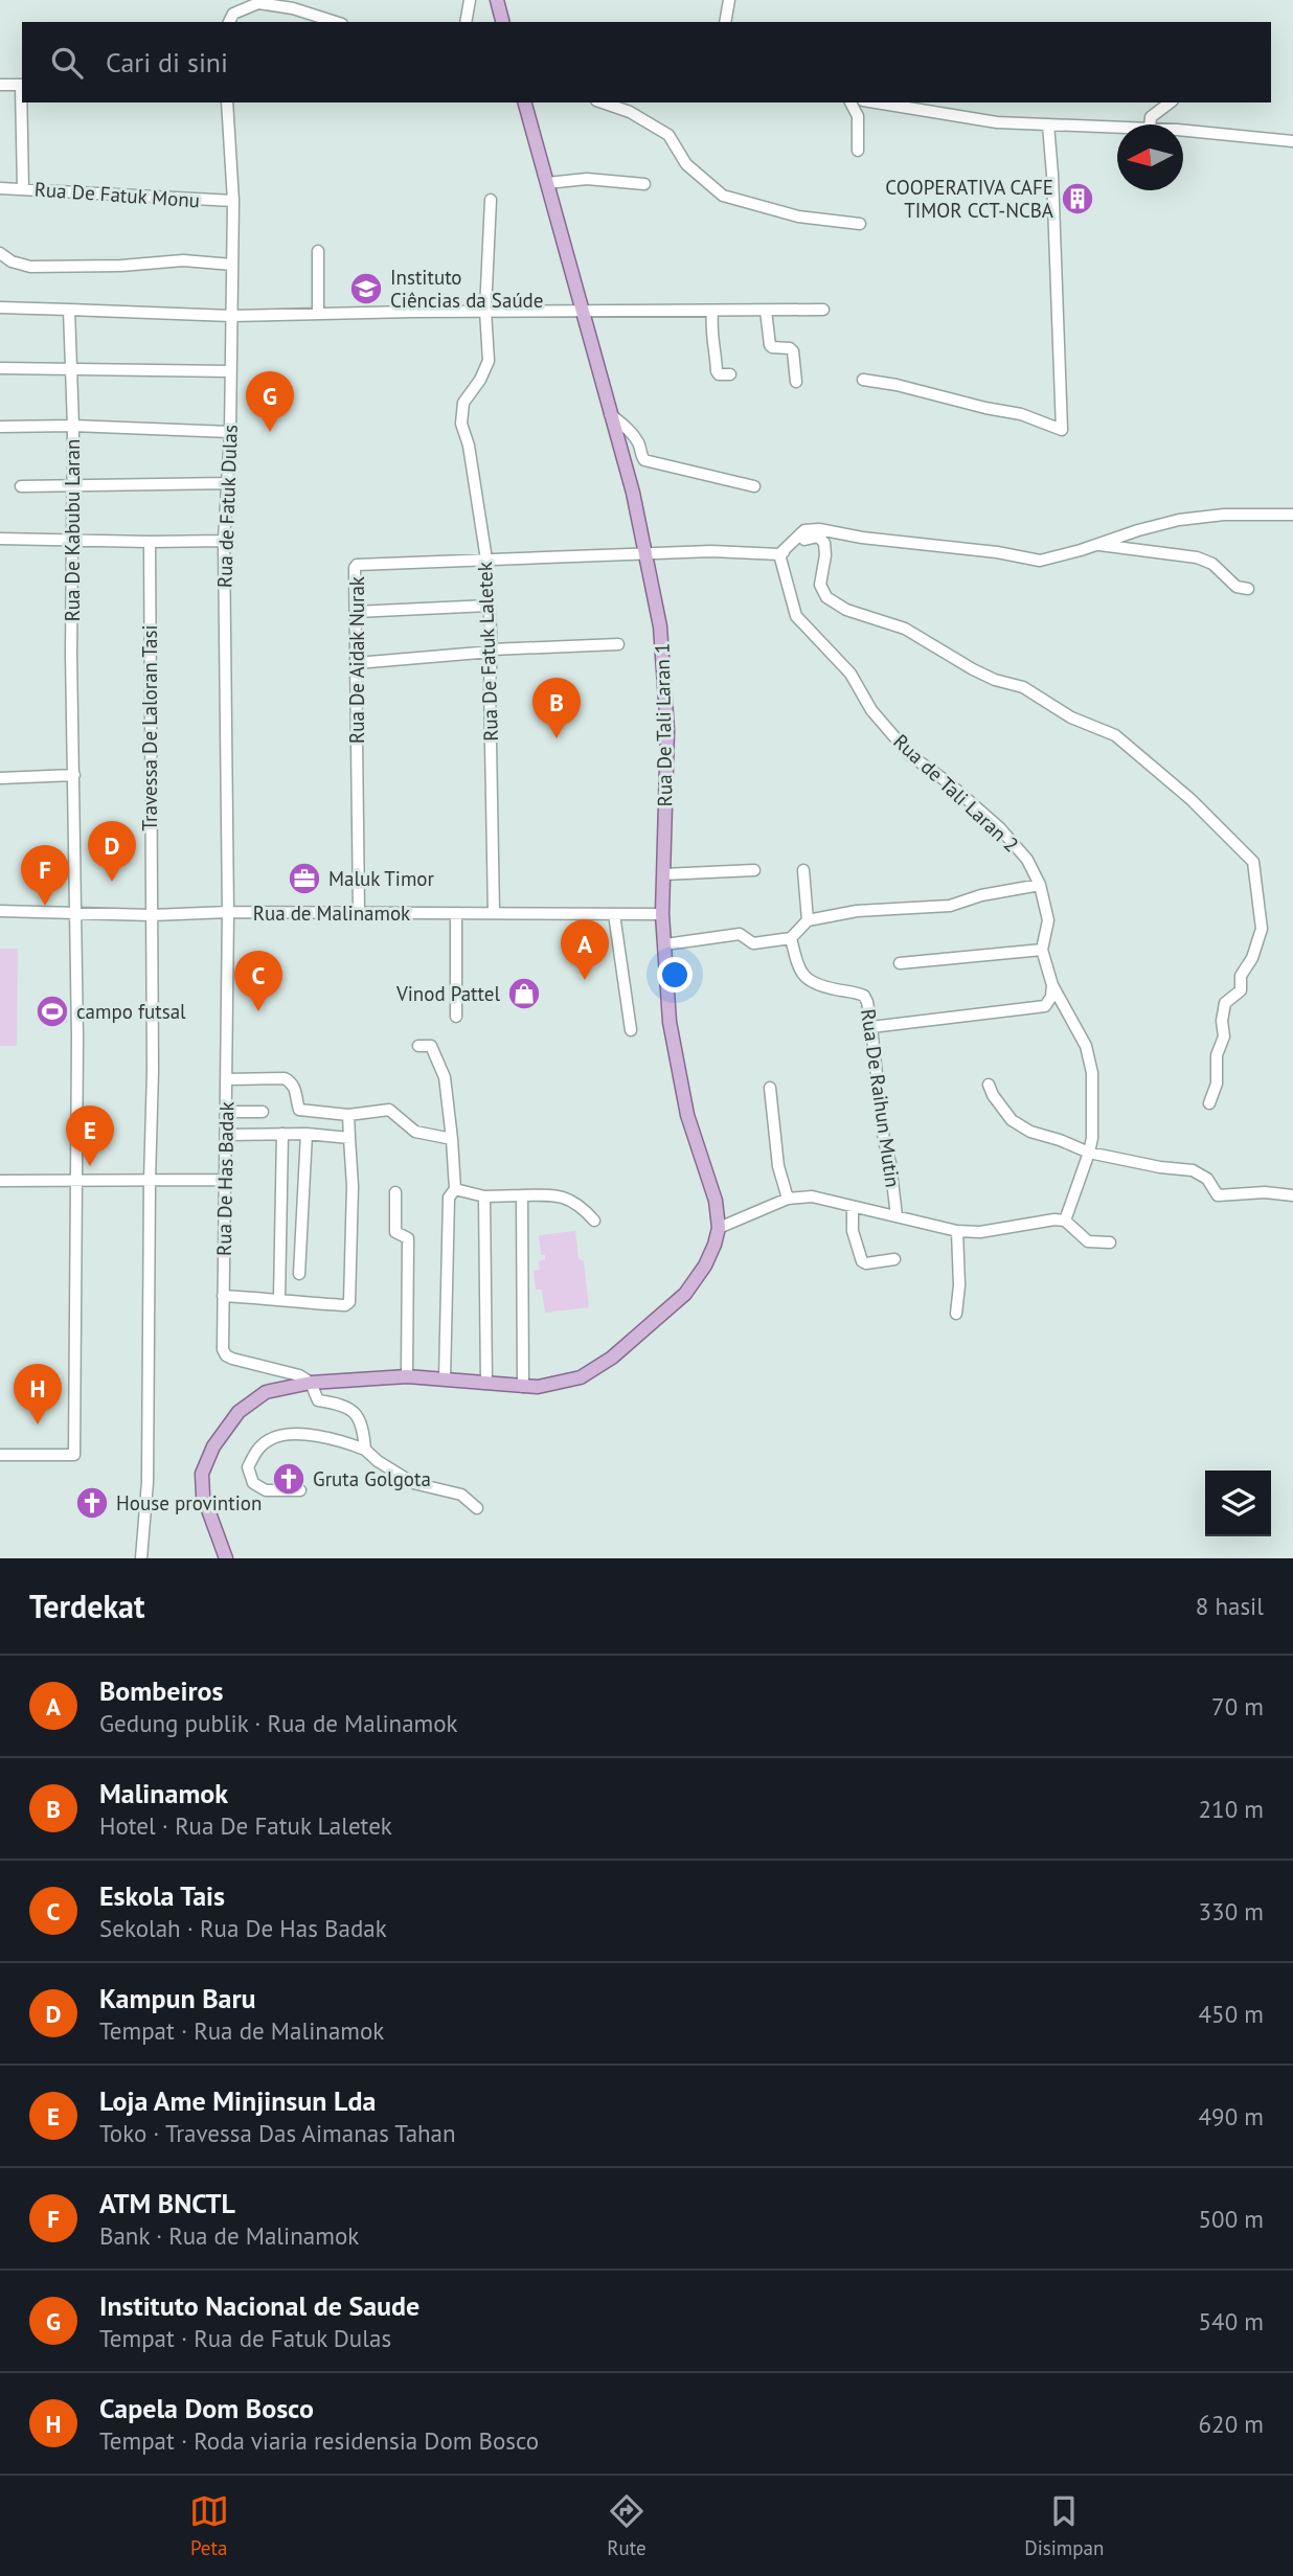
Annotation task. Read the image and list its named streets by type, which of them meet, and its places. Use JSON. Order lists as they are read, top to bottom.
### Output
{
  "streets": {
    "main road": ["Rua De Tali Laran 1"],
    "street": [
      "Rua De Fatuk Monu",
      "Rua de Fatuk Dulas",
      "Rua De Kabubu Laran",
      "Rua De Fatuk Laletek",
      "Rua De Aidak Nurak",
      "Travessa De Laloran Tasi",
      "Rua de Tali Laran 2",
      "Rua de Malinamok",
      "Rua De Raihun Mutin",
      "Rua De Has Badak"
    ]
  },
  "crossings": [
    ["Rua De Fatuk Monu", "Rua de Fatuk Dulas"],
    ["Rua de Fatuk Dulas", "Rua de Malinamok"],
    ["Rua de Fatuk Dulas", "Rua De Has Badak"],
    ["Rua De Kabubu Laran", "Rua de Malinamok"],
    ["Rua De Fatuk Laletek", "Rua De Aidak Nurak"],
    ["Rua De Fatuk Laletek", "Rua de Malinamok"],
    ["Rua De Aidak Nurak", "Rua De Tali Laran 1"],
    ["Rua De Aidak Nurak", "Rua de Tali Laran 2"],
    ["Rua De Aidak Nurak", "Rua de Malinamok"],
    ["Rua De Tali Laran 1", "Rua de Malinamok"],
    ["Travessa De Laloran Tasi", "Rua de Malinamok"],
    ["Rua de Malinamok", "Rua De Has Badak"]
  ],
  "places": {
    "building": ["COOPERATIVA CAFE TIMOR CCT-NCBA"],
    "school or university": ["Instituto Ciências da Saúde"],
    "office": ["Maluk Timor"],
    "shop": ["Vinod Pattel"],
    "sports": ["campo futsal"],
    "church": ["Gruta Golgota", "House provintion"]
  },
  "north": "left",
  "page": {
    "search": "Cari di sini",
    "pins": [
      "G",
      "B",
      "D",
      "F",
      "A",
      "C",
      "E",
      "H"
    ],
    "heading": ["Terdekat", "8 hasil"],
    "list": [
      {
        "mark": "A",
        "name": "Bombeiros",
        "note": "Gedung publik · Rua de Malinamok",
        "value": "70 m"
      },
      {
        "mark": "B",
        "name": "Malinamok",
        "note": "Hotel · Rua De Fatuk Laletek",
        "value": "210 m"
      },
      {
        "mark": "C",
        "name": "Eskola Tais",
        "note": "Sekolah · Rua De Has Badak",
        "value": "330 m"
      },
      {
        "mark": "D",
        "name": "Kampun Baru",
        "note": "Tempat · Rua de Malinamok",
        "value": "450 m"
      },
      {
        "mark": "E",
        "name": "Loja Ame Minjinsun Lda",
        "note": "Toko · Travessa Das Aimanas Tahan",
        "value": "490 m"
      },
      {
        "mark": "F",
        "name": "ATM BNCTL",
        "note": "Bank · Rua de Malinamok",
        "value": "500 m"
      },
      {
        "mark": "G",
        "name": "Instituto Nacional de Saude",
        "note": "Tempat · Rua de Fatuk Dulas",
        "value": "540 m"
      },
      {
        "mark": "H",
        "name": "Capela Dom Bosco",
        "note": "Tempat · Roda viaria residensia Dom Bosco",
        "value": "620 m"
      }
    ],
    "nav": ["Peta", "Rute", "Disimpan"]
  }
}
